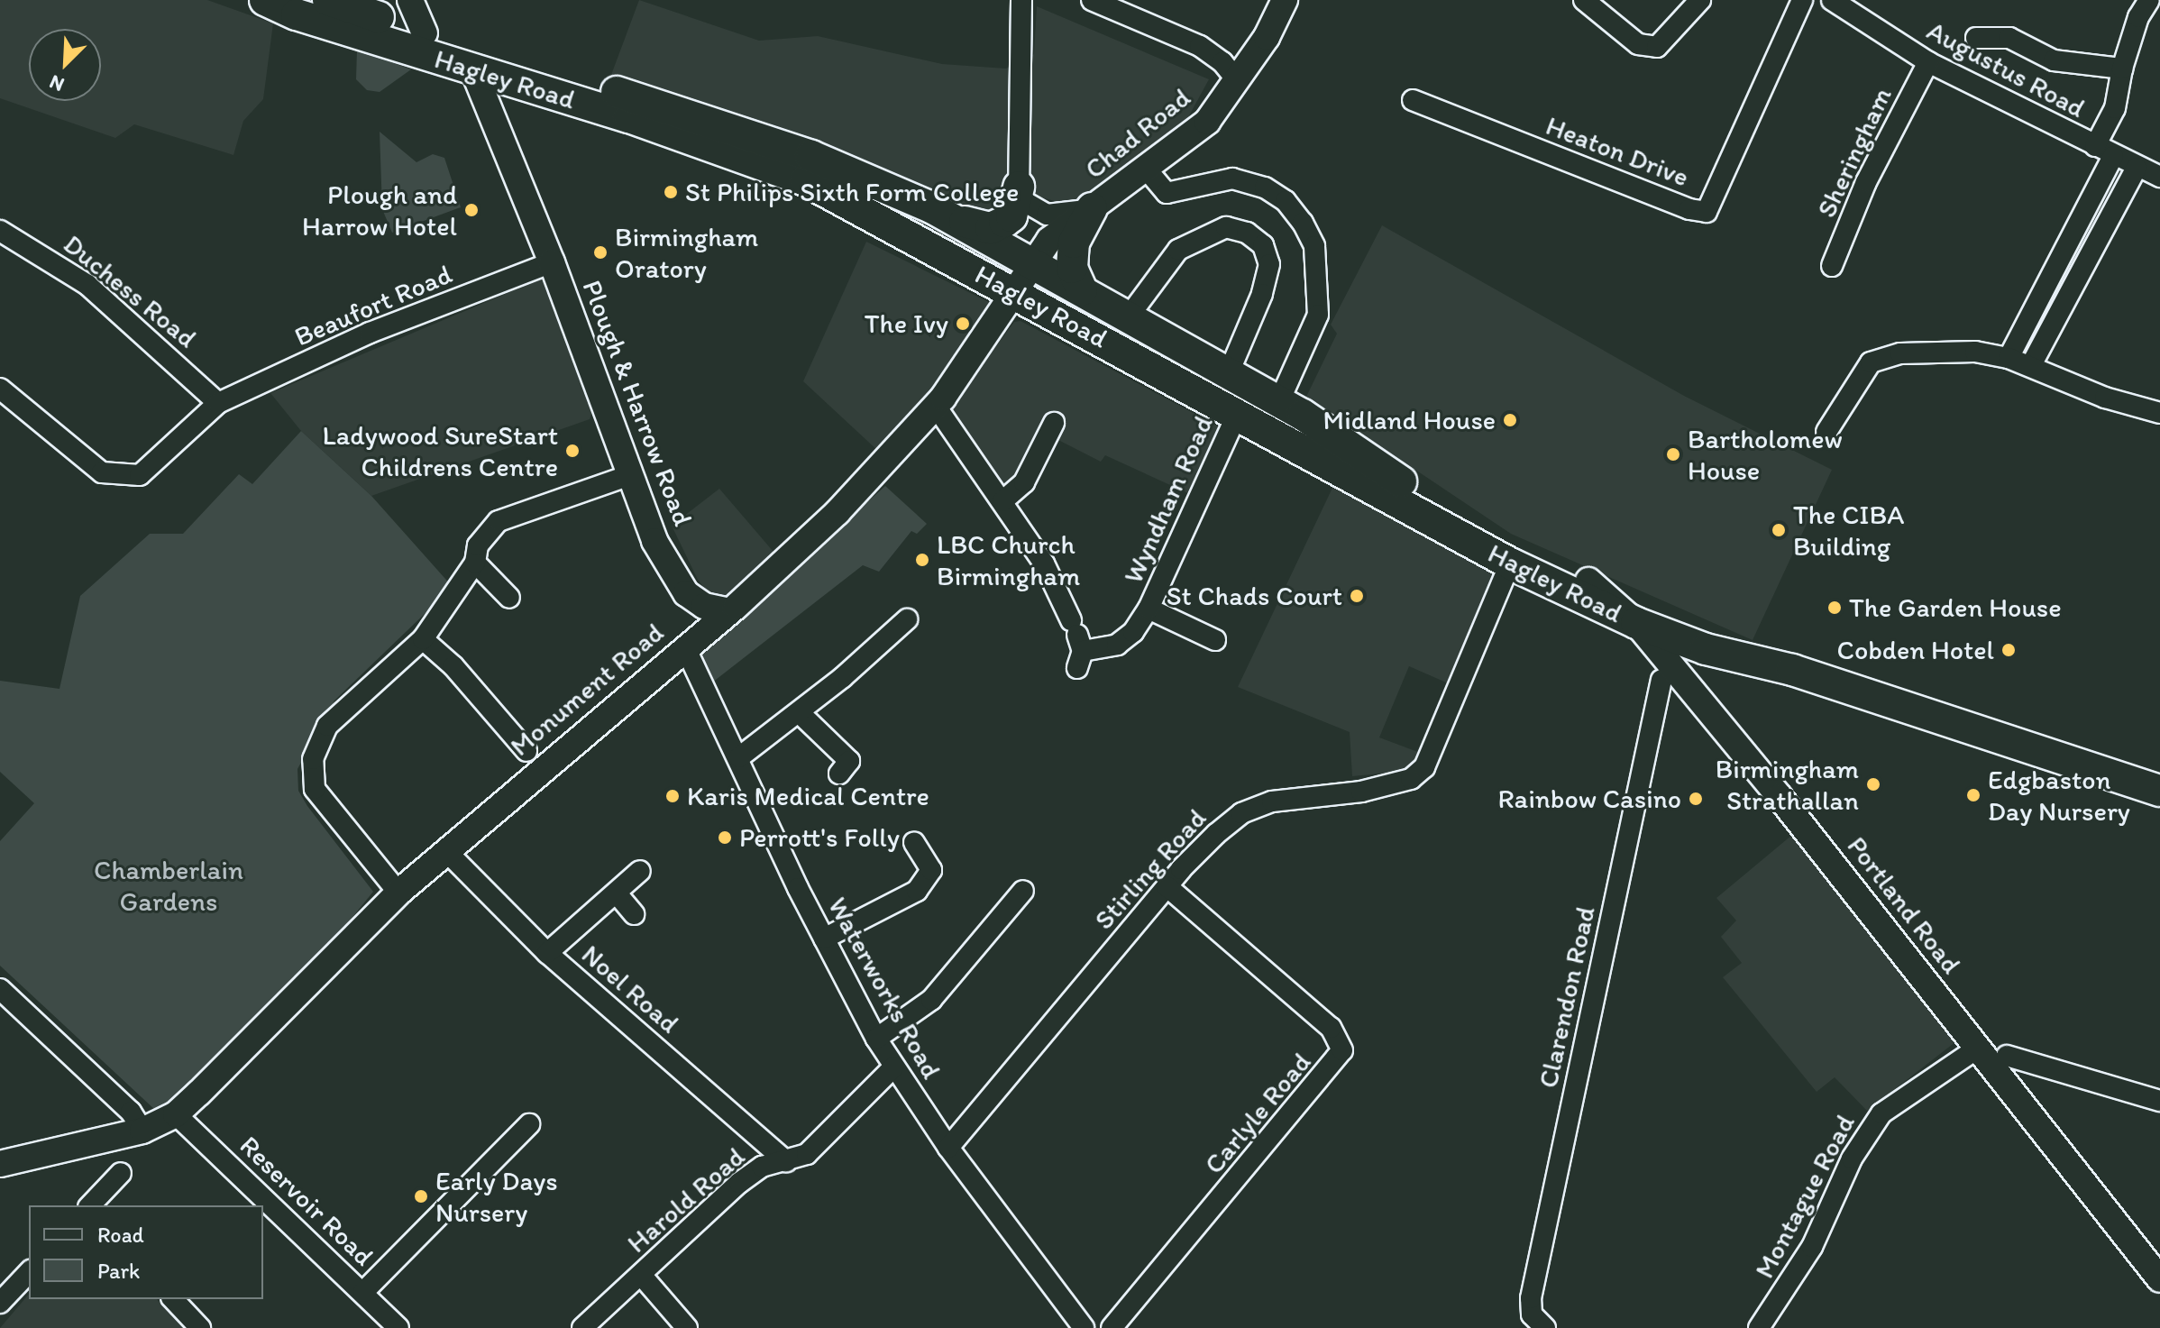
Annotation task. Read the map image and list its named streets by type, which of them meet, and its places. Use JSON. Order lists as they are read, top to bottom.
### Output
{
  "streets": {
    "highway": ["Hagley Road"],
    "main road": [
      "Chad Road",
      "Plough & Harrow Road",
      "Monument Road",
      "Portland Road"
    ],
    "street": [
      "Augustus Road",
      "Heaton Drive",
      "Sheringham",
      "Duchess Road",
      "Beaufort Road",
      "Wyndham Road",
      "Stirling Road",
      "Waterworks Road",
      "Noel Road",
      "Clarendon Road",
      "Carlyle Road",
      "Montague Road",
      "Harold Road",
      "Reservoir Road"
    ]
  },
  "crossings": [
    ["Augustus Road", "Sheringham"],
    ["Hagley Road", "Chad Road"],
    ["Hagley Road", "Plough & Harrow Road"],
    ["Hagley Road", "Wyndham Road"],
    ["Hagley Road", "Monument Road"],
    ["Hagley Road", "Stirling Road"],
    ["Hagley Road", "Portland Road"],
    ["Chad Road", "Monument Road"],
    ["Duchess Road", "Beaufort Road"],
    ["Beaufort Road", "Plough & Harrow Road"],
    ["Plough & Harrow Road", "Monument Road"],
    ["Plough & Harrow Road", "Waterworks Road"],
    ["Monument Road", "Waterworks Road"],
    ["Monument Road", "Noel Road"],
    ["Monument Road", "Reservoir Road"],
    ["Stirling Road", "Waterworks Road"],
    ["Stirling Road", "Carlyle Road"],
    ["Portland Road", "Montague Road"],
    ["Waterworks Road", "Harold Road"],
    ["Noel Road", "Harold Road"]
  ],
  "parks": ["Chamberlain Gardens"],
  "places": [
    "St Philips Sixth Form College",
    "Plough and Harrow Hotel",
    "Birmingham Oratory",
    "The Ivy",
    "Midland House",
    "Ladywood SureStart Childrens Centre",
    "Bartholomew House",
    "The CIBA Building",
    "LBC Church Birmingham",
    "St Chads Court",
    "The Garden House",
    "Cobden Hotel",
    "Birmingham Strathallan",
    "Edgbaston Day Nursery",
    "Karis Medical Centre",
    "Rainbow Casino",
    "Perrott's Folly",
    "Early Days Nursery"
  ],
  "legend": ["Road", "Park"],
  "north": "bottom left"
}
